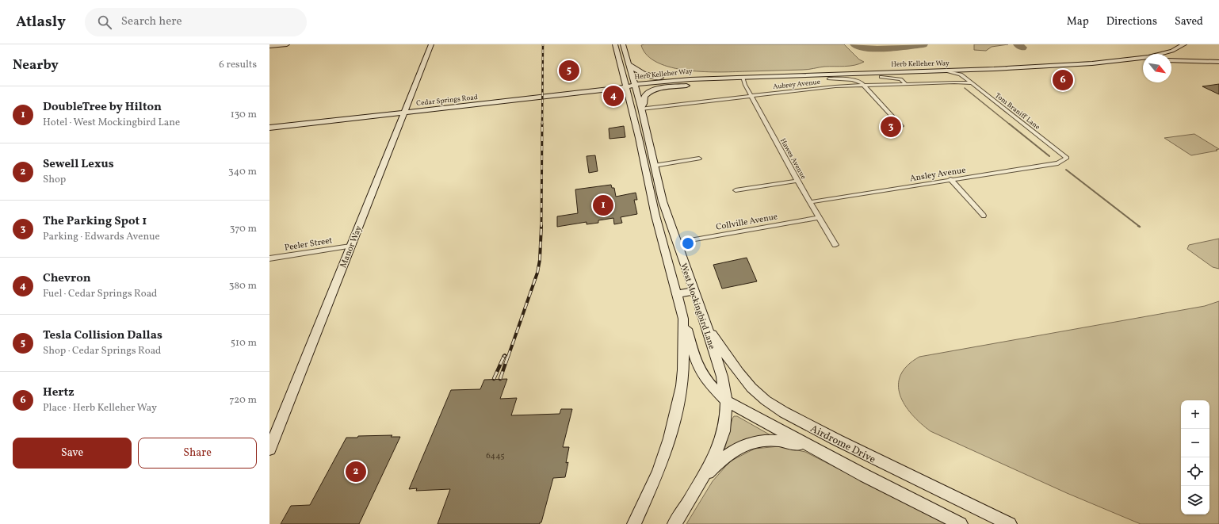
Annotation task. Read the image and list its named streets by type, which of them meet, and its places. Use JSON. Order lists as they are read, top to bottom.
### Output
{
  "streets": {
    "main road": [
      "Herb Kelleher Way",
      "Cedar Springs Road",
      "Manor Way",
      "West Mockingbird Lane",
      "Airdrome Drive"
    ],
    "street": [
      "Aubrey Avenue",
      "Tom Braniff Lane",
      "Hawes Avenue",
      "Ansley Avenue",
      "Collville Avenue",
      "Peeler Street"
    ]
  },
  "crossings": [
    ["Herb Kelleher Way", "Cedar Springs Road"],
    ["Herb Kelleher Way", "Tom Braniff Lane"],
    ["Herb Kelleher Way", "Hawes Avenue"],
    ["Herb Kelleher Way", "West Mockingbird Lane"],
    ["Aubrey Avenue", "Tom Braniff Lane"],
    ["Aubrey Avenue", "Hawes Avenue"],
    ["Aubrey Avenue", "West Mockingbird Lane"],
    ["Cedar Springs Road", "Manor Way"],
    ["Cedar Springs Road", "West Mockingbird Lane"],
    ["Tom Braniff Lane", "Ansley Avenue"],
    ["Hawes Avenue", "Ansley Avenue"],
    ["Hawes Avenue", "Collville Avenue"],
    ["Collville Avenue", "West Mockingbird Lane"],
    ["Peeler Street", "Manor Way"],
    ["West Mockingbird Lane", "Airdrome Drive"]
  ],
  "house_numbers": ["6445"],
  "north": "bottom right",
  "page": {
    "header": "Atlasly",
    "search": "Search here",
    "nav": ["Map", "Directions", "Saved"],
    "heading": ["Nearby", "6 results"],
    "pins": [
      "5",
      "6",
      "4",
      "3",
      "1",
      "2"
    ],
    "list": [
      {
        "mark": "1",
        "name": "DoubleTree by Hilton",
        "note": "Hotel · West Mockingbird Lane",
        "value": "130 m"
      },
      {
        "mark": "2",
        "name": "Sewell Lexus",
        "note": "Shop",
        "value": "340 m"
      },
      {
        "mark": "3",
        "name": "The Parking Spot 1",
        "note": "Parking · Edwards Avenue",
        "value": "370 m"
      },
      {
        "mark": "4",
        "name": "Chevron",
        "note": "Fuel · Cedar Springs Road",
        "value": "380 m"
      },
      {
        "mark": "5",
        "name": "Tesla Collision Dallas",
        "note": "Shop · Cedar Springs Road",
        "value": "510 m"
      },
      {
        "mark": "6",
        "name": "Hertz",
        "note": "Place · Herb Kelleher Way",
        "value": "720 m"
      }
    ],
    "map_buttons": ["+", "−"],
    "buttons": ["Save", "Share"]
  }
}
